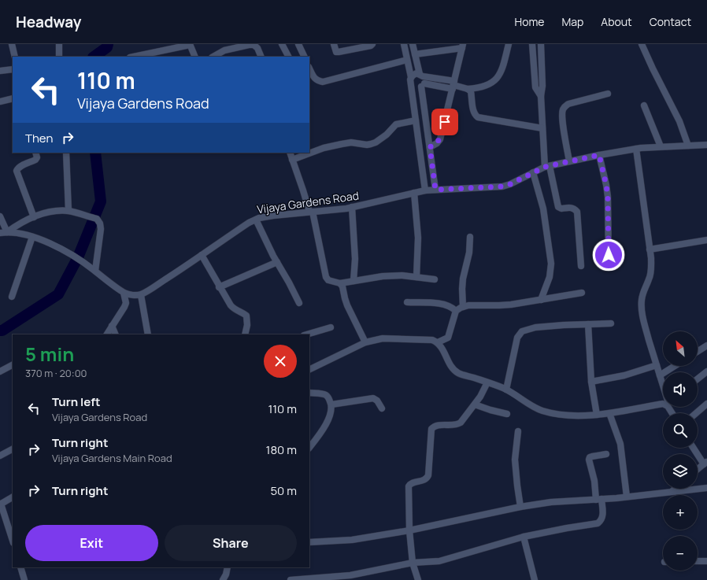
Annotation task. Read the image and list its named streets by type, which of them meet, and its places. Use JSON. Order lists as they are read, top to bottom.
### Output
{
  "streets": {
    "street": ["Vijaya Gardens Road"]
  },
  "north": "top left",
  "page": {
    "header": "Headway",
    "nav": [
      "Home",
      "Map",
      "About",
      "Contact"
    ],
    "turn": ["110 m", "Vijaya Gardens Road"],
    "then": "Then",
    "map_buttons": ["+", "−"],
    "heading": ["5 min", "370 m · 20:00"],
    "list": [
      {
        "name": "Turn left",
        "note": "Vijaya Gardens Road",
        "value": "110 m"
      },
      {
        "name": "Turn right",
        "note": "Vijaya Gardens Main Road",
        "value": "180 m"
      },
      {
        "name": "Turn right",
        "value": "50 m"
      }
    ],
    "buttons": ["Exit", "Share"]
  }
}
